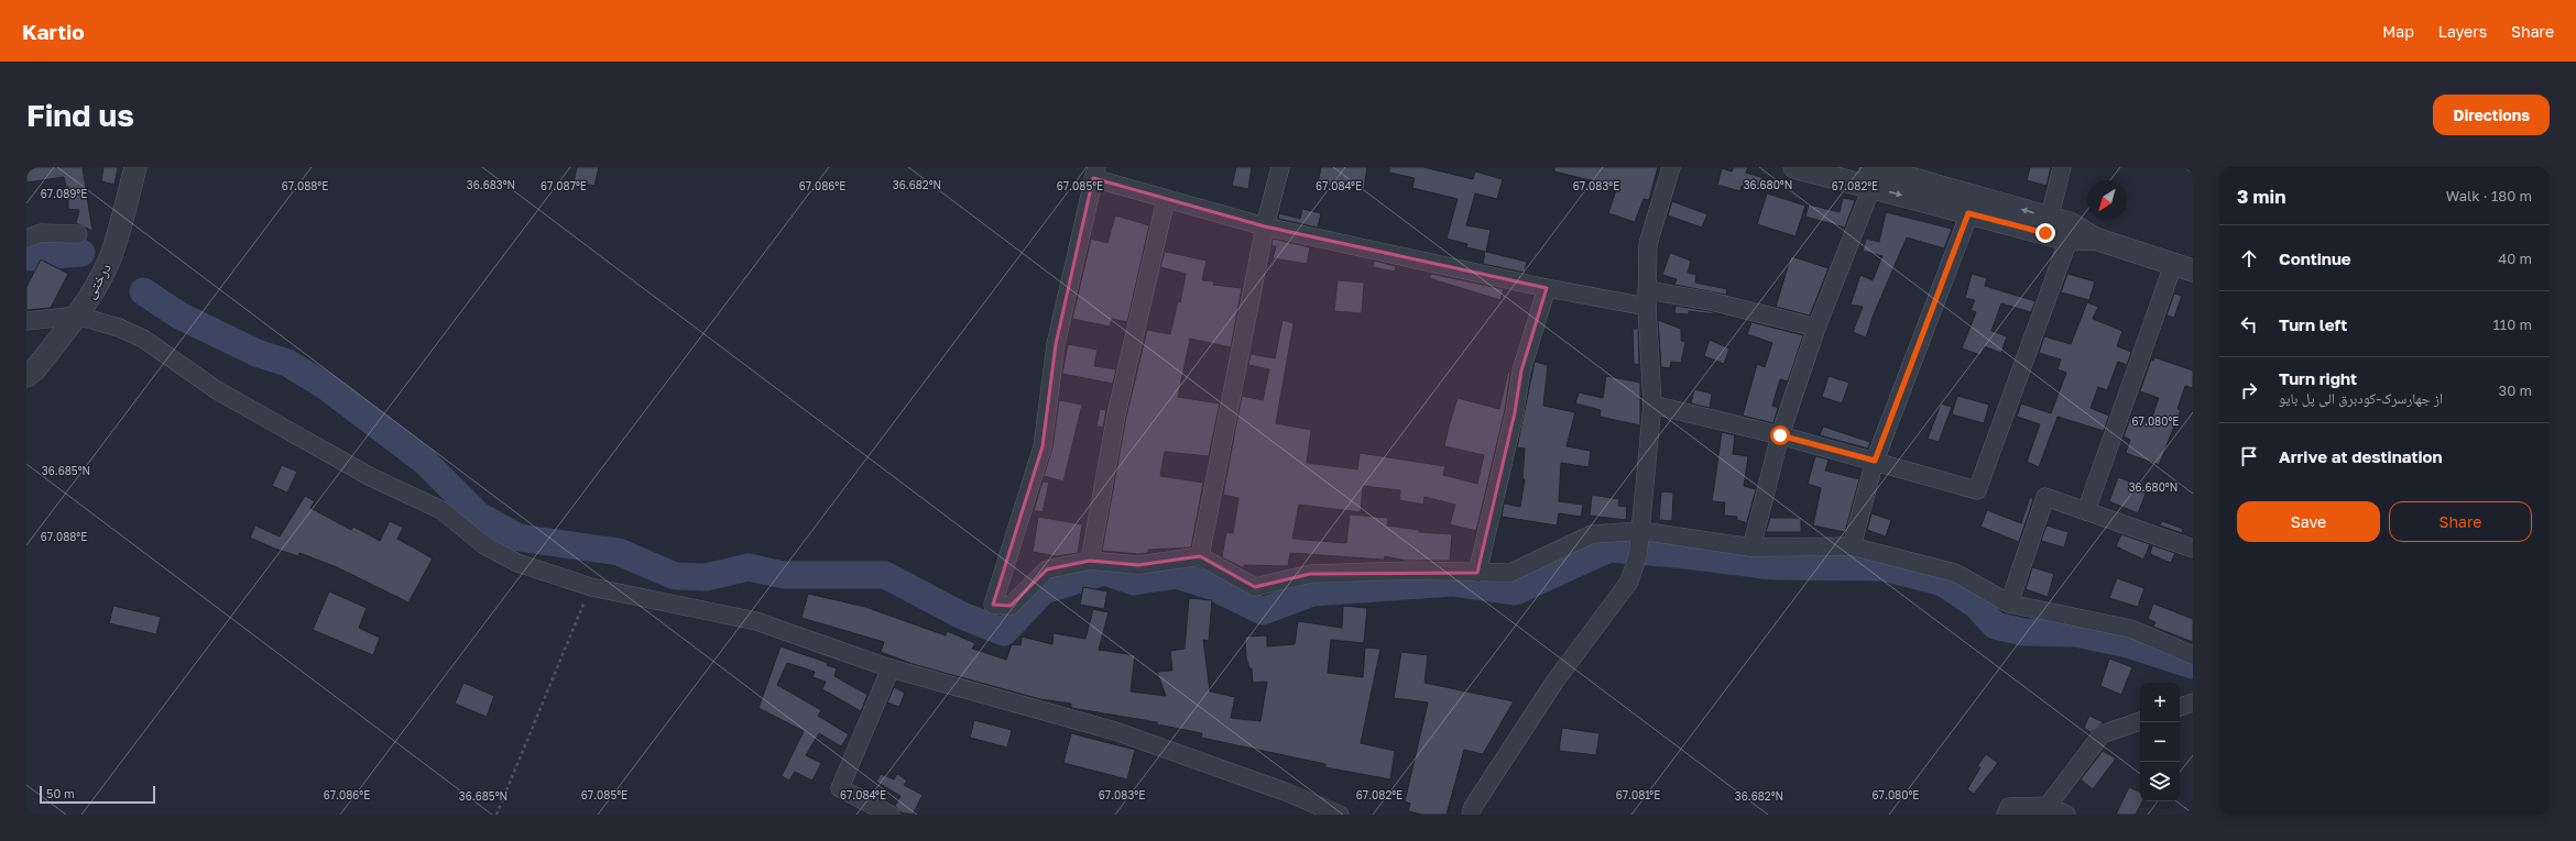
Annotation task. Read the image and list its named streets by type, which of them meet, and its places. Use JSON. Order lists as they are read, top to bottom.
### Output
{
  "streets": {
    "street": ["درختی"]
  },
  "scale_bar": "50 m",
  "north": "bottom left",
  "page": {
    "header": "Kartio",
    "nav": ["Map", "Layers", "Share"],
    "buttons": [
      "Directions",
      ["Save", "Share"]
    ],
    "title": "Find us",
    "heading": ["3 min", "Walk · 180 m"],
    "list": [
      ["Continue", "40 m"],
      ["Turn left", "110 m"],
      ["Turn right", "از جهارسرک-کودبرق الی پل بایو", "30 m"],
      "Arrive at destination"
    ],
    "map_buttons": ["+", "−"],
    "scale": "50 m"
  },
  "coordinates": [
    "36.683°N",
    "36.682°N",
    "36.680°N",
    "67.088°E",
    "67.087°E",
    "67.086°E",
    "67.085°E",
    "67.084°E",
    "67.083°E",
    "67.082°E",
    "67.089°E",
    "67.080°E",
    "36.685°N",
    "67.081°E"
  ]
}
